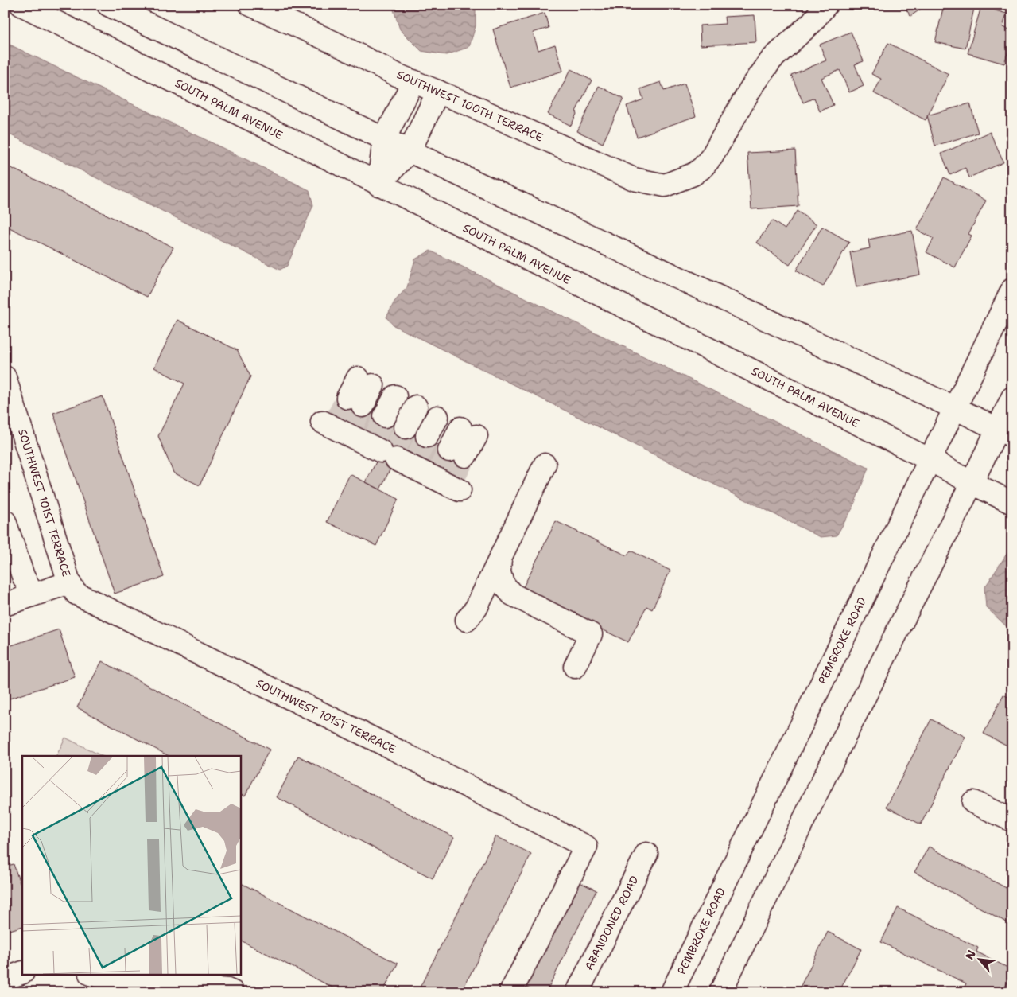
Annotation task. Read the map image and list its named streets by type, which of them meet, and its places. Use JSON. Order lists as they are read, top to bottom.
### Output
{
  "streets": {
    "main road": [
      "SOUTHWEST 100TH TERRACE",
      "SOUTH PALM AVENUE",
      "SOUTHWEST 101ST TERRACE",
      "PEMBROKE ROAD",
      "ABANDONED ROAD"
    ]
  },
  "crossings": [
    ["SOUTH PALM AVENUE", "PEMBROKE ROAD"]
  ],
  "north": "top left"
}
